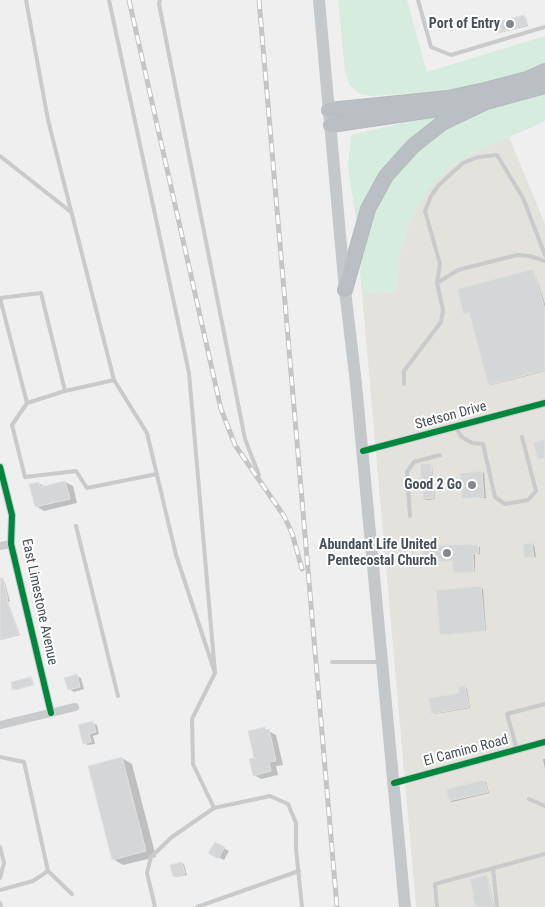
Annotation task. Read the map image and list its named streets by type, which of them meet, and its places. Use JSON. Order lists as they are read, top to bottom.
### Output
{
  "streets": {
    "street": ["Stetson Drive", "East Limestone Avenue", "El Camino Road"]
  },
  "places": ["Port of Entry", "Good 2 Go", "Abundant Life United Pentecostal Church"]
}
